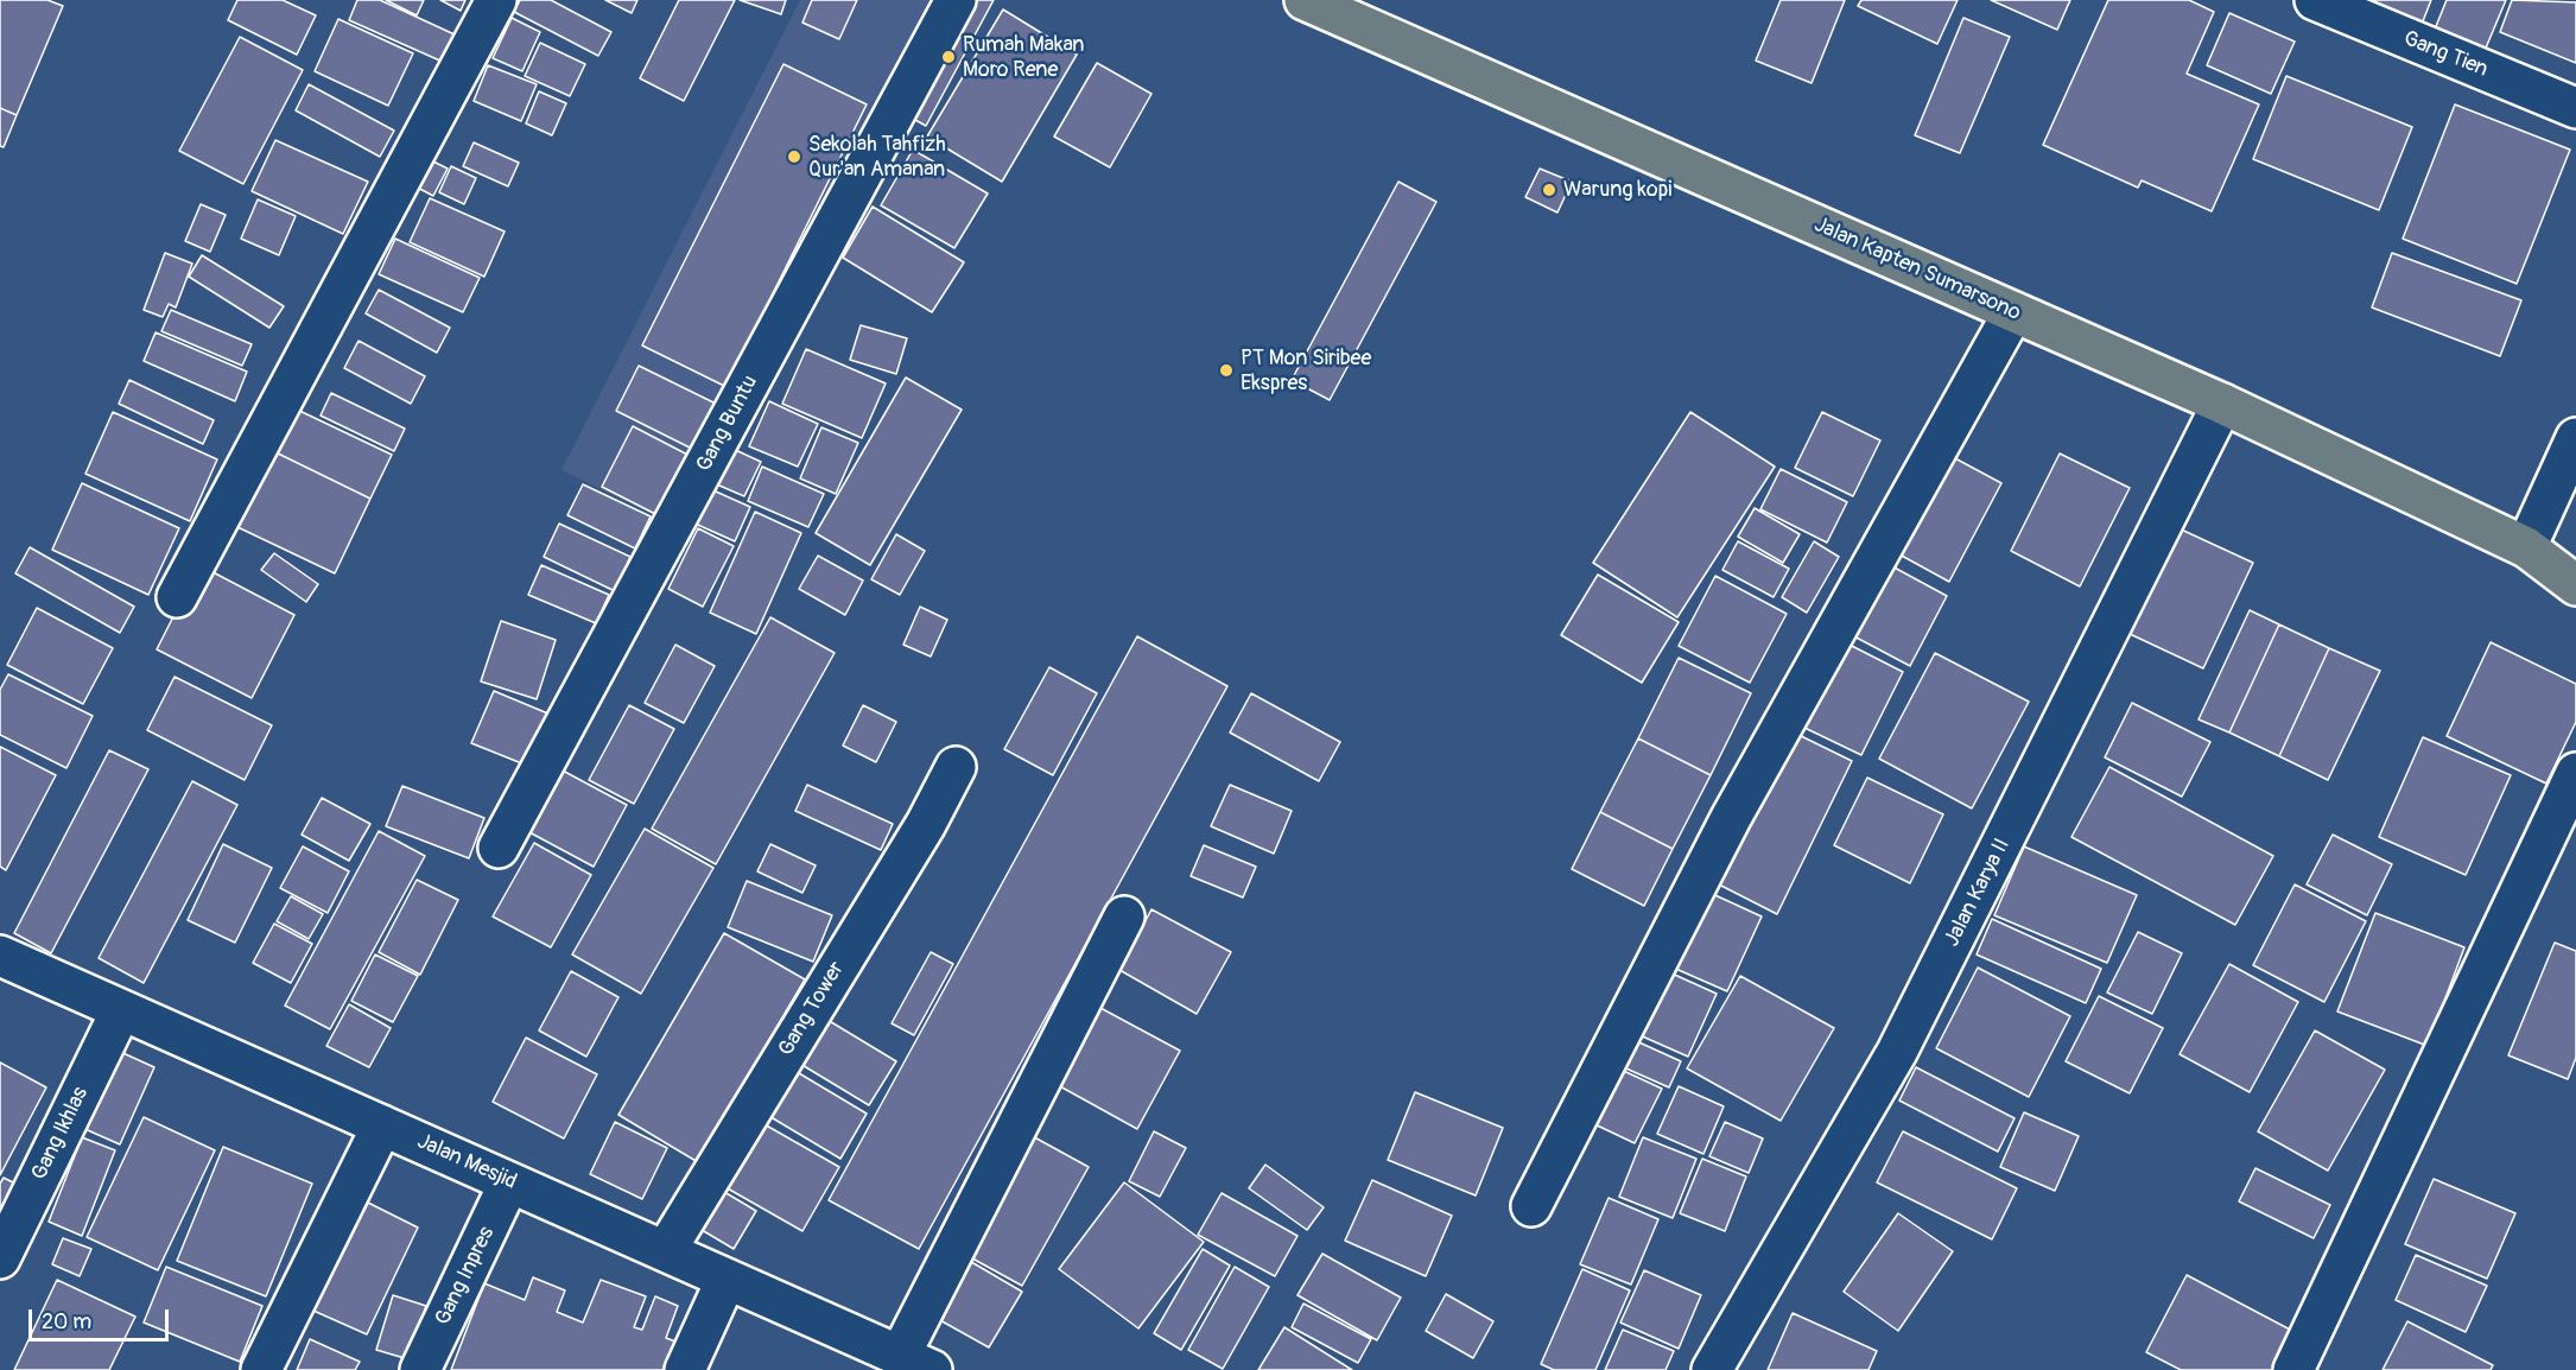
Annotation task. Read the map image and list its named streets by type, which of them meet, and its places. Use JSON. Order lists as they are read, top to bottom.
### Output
{
  "streets": {
    "highway": ["Jalan Kapten Sumarsono"],
    "street": [
      "Gang Tien",
      "Gang Buntu",
      "Jalan Karya II",
      "Gang Tower",
      "Gang Ikhlas",
      "Jalan Mesjid",
      "Gang Inpres"
    ]
  },
  "crossings": [
    ["Jalan Kapten Sumarsono", "Jalan Karya II"],
    ["Gang Tower", "Jalan Mesjid"],
    ["Gang Ikhlas", "Jalan Mesjid"],
    ["Jalan Mesjid", "Gang Inpres"]
  ],
  "places": [
    "Rumah Makan Moro Rene",
    "Sekolah Tahfizh Qur'an Amanan",
    "Warung kopi",
    "PT Mon Siribee Ekspres"
  ],
  "scale_bar": "20 m"
}
